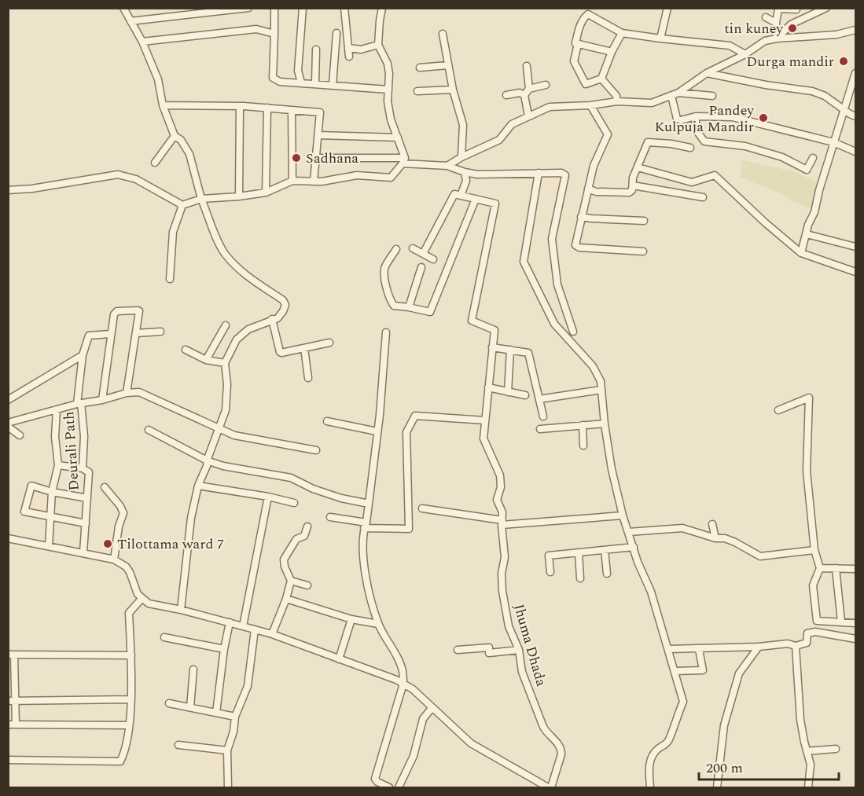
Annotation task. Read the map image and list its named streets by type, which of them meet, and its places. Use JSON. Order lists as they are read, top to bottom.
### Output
{
  "streets": {
    "street": ["Deurali Path", "Jhuma Dhada"]
  },
  "places": [
    "tin kuney",
    "Durga mandir",
    "Pandey Kulpuja Mandir",
    "Sadhana",
    "Tilottama ward 7"
  ],
  "scale_bar": "200 m"
}
